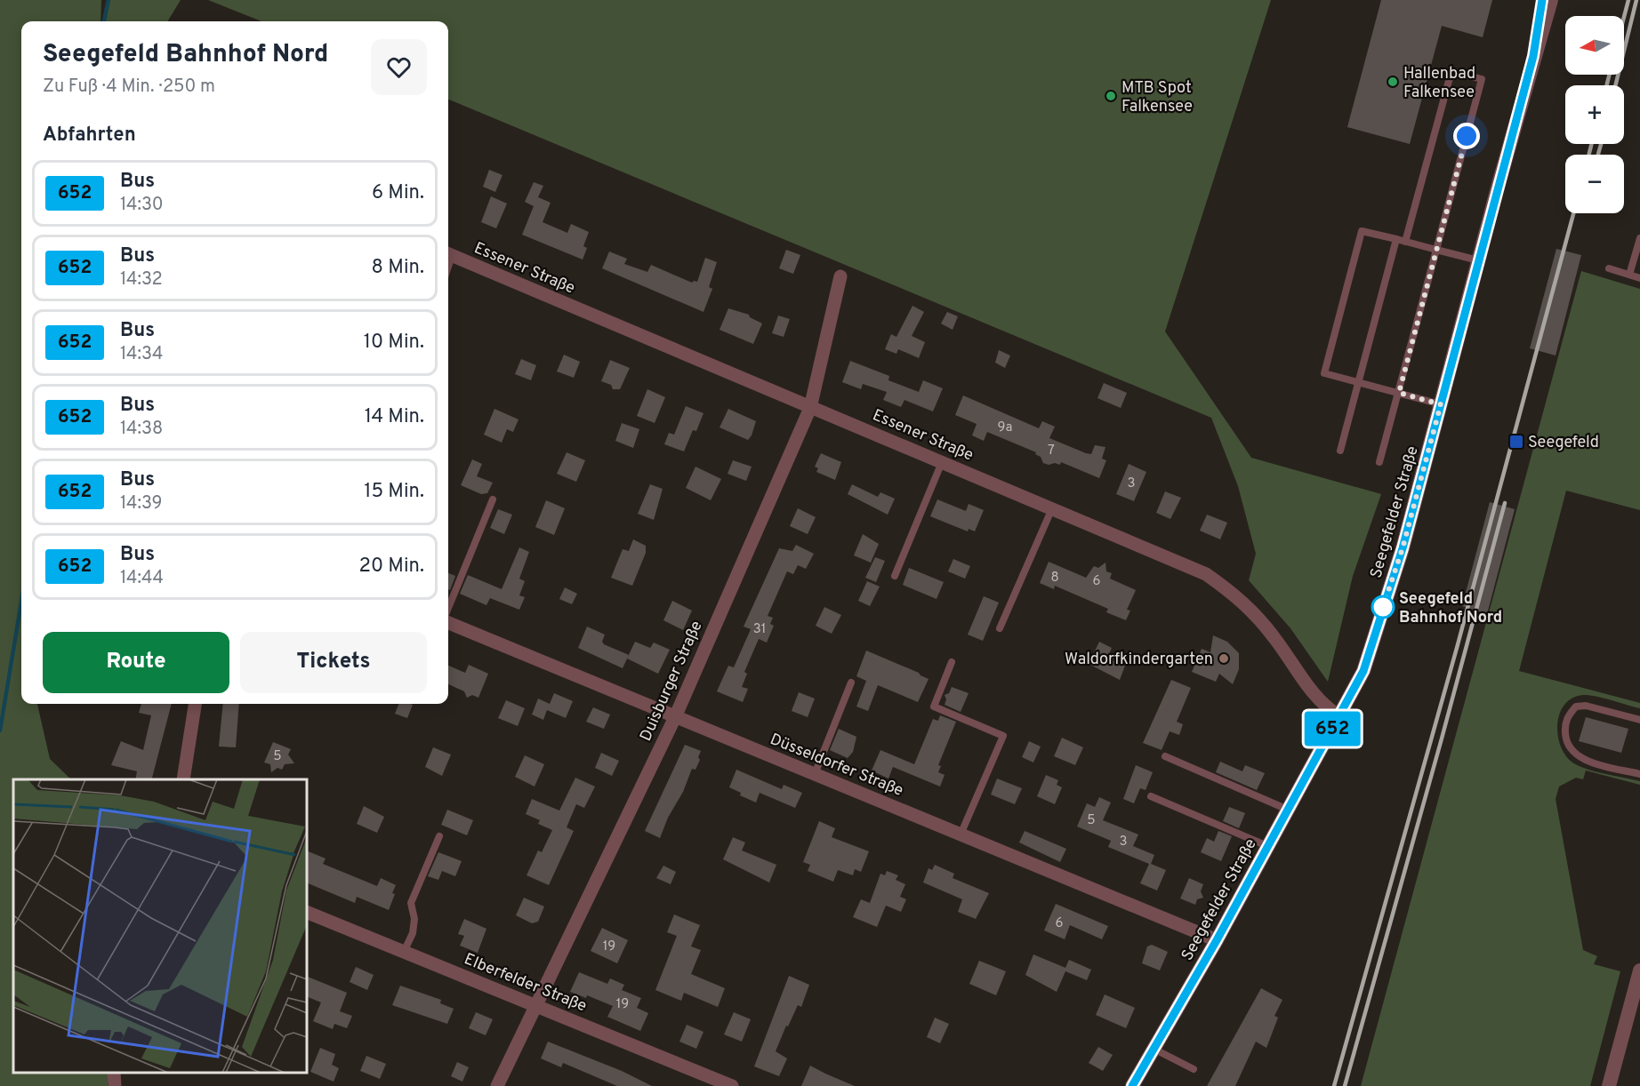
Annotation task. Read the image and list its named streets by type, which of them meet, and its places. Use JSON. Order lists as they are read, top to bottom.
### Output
{
  "streets": {
    "street": [
      "Essener Straße",
      "Seegefelder Straße",
      "Duisburger Straße",
      "Düsseldorfer Straße",
      "Elberfelder Straße"
    ]
  },
  "crossings": [
    ["Essener Straße", "Seegefelder Straße"],
    ["Essener Straße", "Duisburger Straße"],
    ["Seegefelder Straße", "Düsseldorfer Straße"],
    ["Duisburger Straße", "Düsseldorfer Straße"],
    ["Duisburger Straße", "Elberfelder Straße"]
  ],
  "places": {
    "other": [
      "Hallenbad Falkensee",
      "MTB Spot Falkensee",
      "Seegefeld Bahnhof Nord",
      "Waldorfkindergarten"
    ],
    "transit": ["Seegefeld"]
  },
  "lines": ["bus line 652"],
  "house_numbers": [
    "9a",
    "7",
    "3",
    "8",
    "6",
    "31",
    "5",
    "5",
    "3",
    "6",
    "19",
    "19"
  ],
  "north": "left",
  "page": {
    "on_map": "652",
    "map_buttons": ["+", "−"],
    "heading": [
      ["Seegefeld Bahnhof Nord", "Zu Fuß · 4 Min. · 250 m"],
      "Abfahrten"
    ],
    "list": [
      {
        "mark": "652",
        "name": "Bus",
        "note": "14:30",
        "value": "6 Min."
      },
      {
        "mark": "652",
        "name": "Bus",
        "note": "14:32",
        "value": "8 Min."
      },
      {
        "mark": "652",
        "name": "Bus",
        "note": "14:34",
        "value": "10 Min."
      },
      {
        "mark": "652",
        "name": "Bus",
        "note": "14:38",
        "value": "14 Min."
      },
      {
        "mark": "652",
        "name": "Bus",
        "note": "14:39",
        "value": "15 Min."
      },
      {
        "mark": "652",
        "name": "Bus",
        "note": "14:44",
        "value": "20 Min."
      }
    ],
    "buttons": ["Route", "Tickets"]
  }
}
